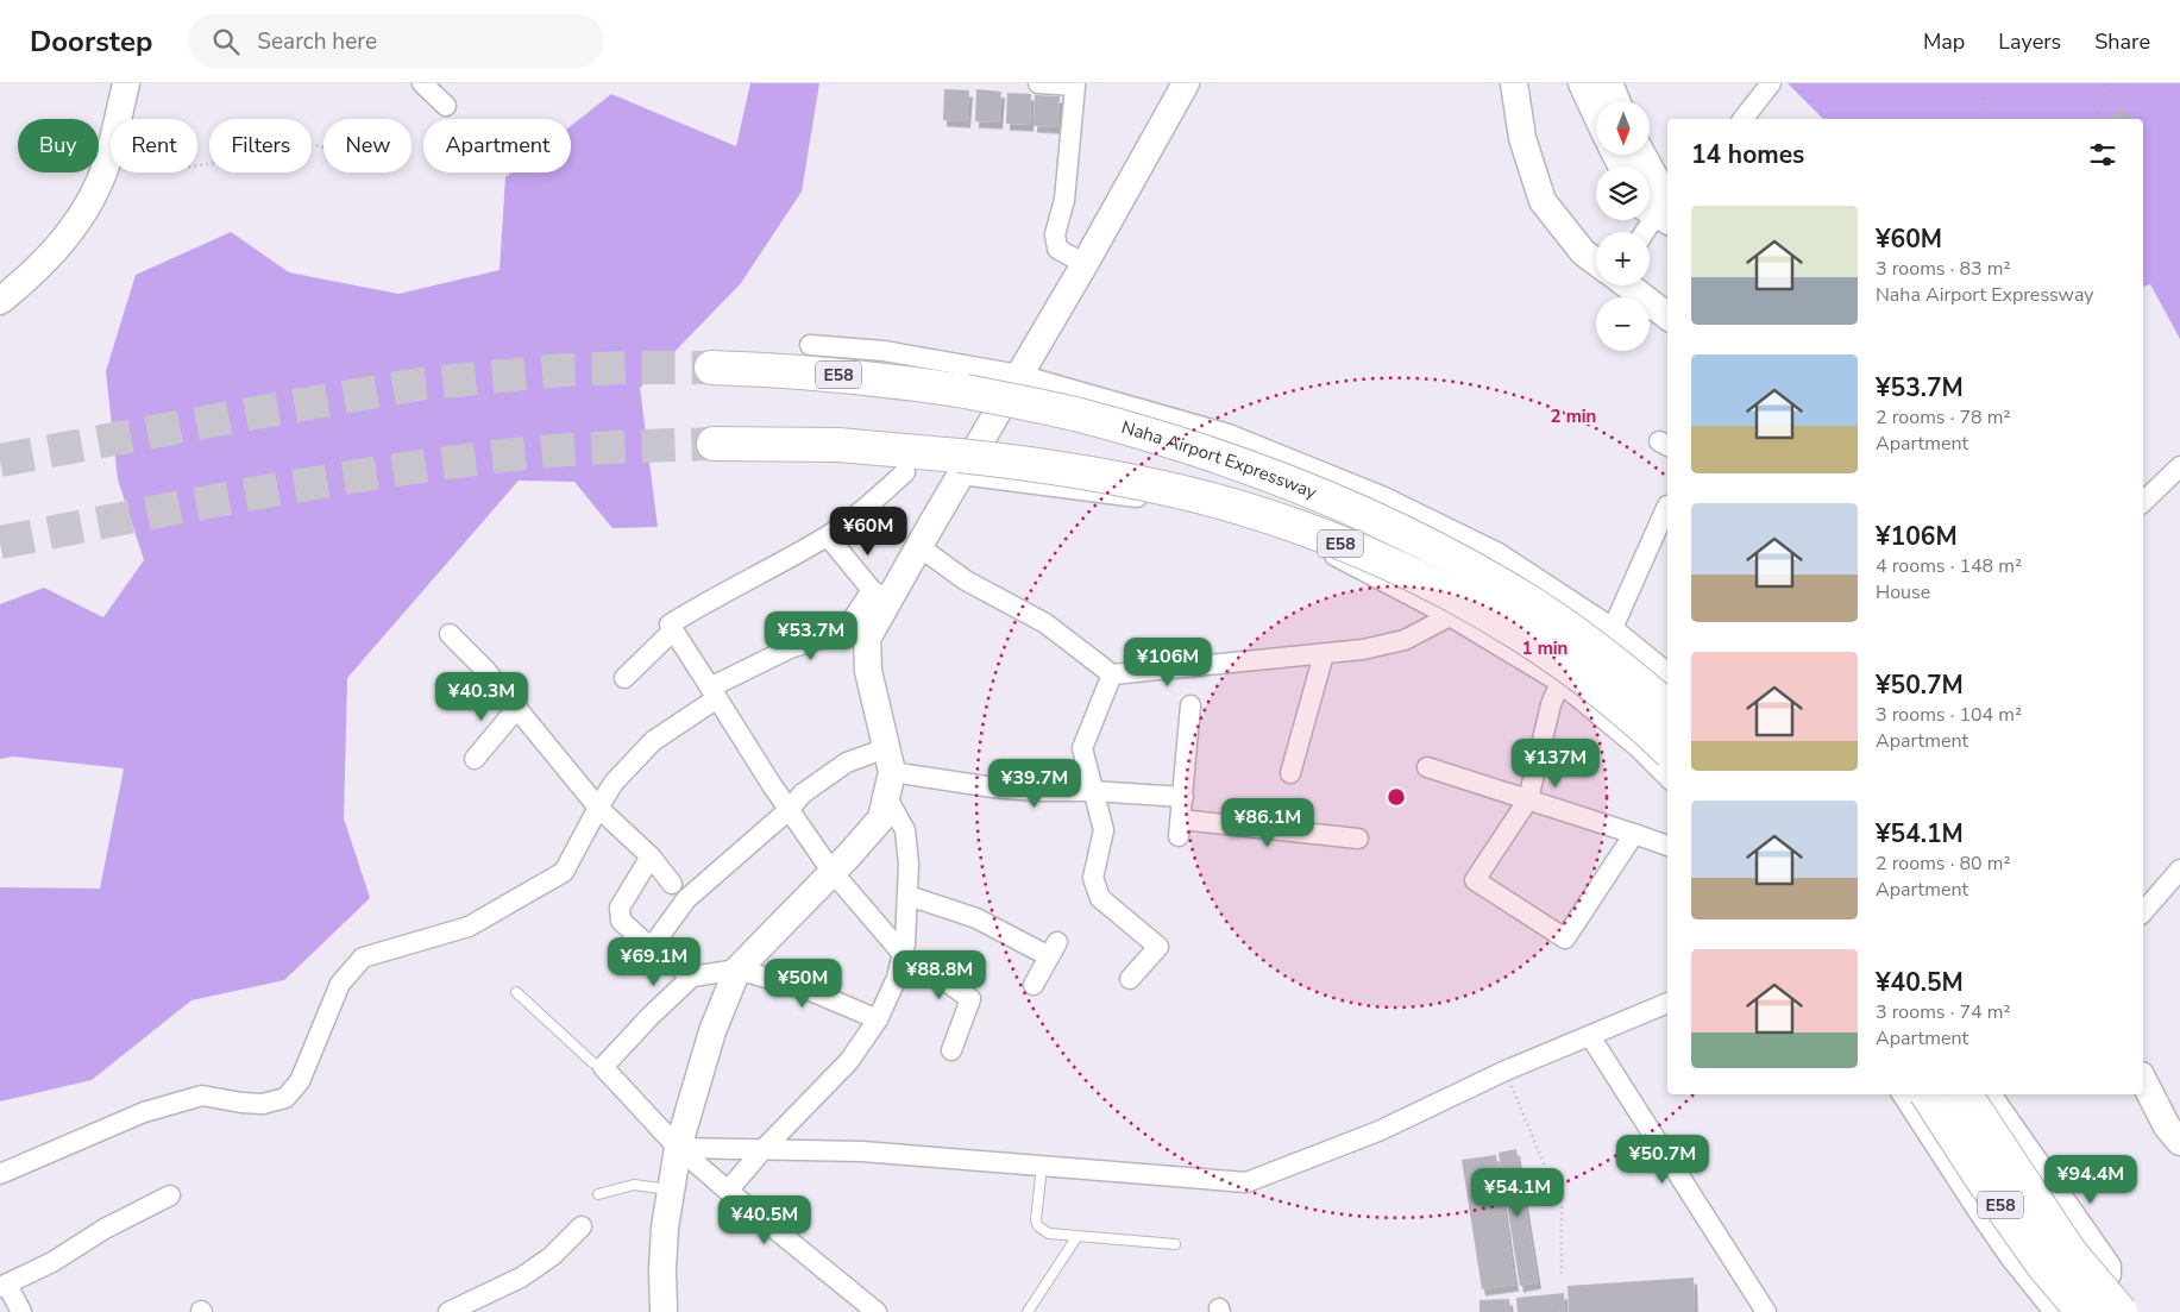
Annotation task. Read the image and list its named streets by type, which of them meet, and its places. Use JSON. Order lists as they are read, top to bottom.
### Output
{
  "streets": {
    "highway": ["E58", "Naha Airport Expressway"]
  },
  "north": "bottom",
  "page": {
    "header": "Doorstep",
    "search": "Search here",
    "nav": ["Map", "Layers", "Share"],
    "map_buttons": ["+", "−"],
    "chip": [
      "Buy",
      "Rent",
      "Filters",
      "New",
      "Apartment"
    ],
    "heading": "14 homes",
    "list": [
      {
        "name": "¥60M",
        "note": "3 rooms · 83 m² · Naha Airport Expressway"
      },
      {
        "name": "¥53.7M",
        "note": "2 rooms · 78 m² · Apartment"
      },
      {
        "name": "¥106M",
        "note": "4 rooms · 148 m² · House"
      },
      {
        "name": "¥50.7M",
        "note": "3 rooms · 104 m² · Apartment"
      },
      {
        "name": "¥54.1M",
        "note": "2 rooms · 80 m² · Apartment"
      },
      {
        "name": "¥40.5M",
        "note": "3 rooms · 74 m² · Apartment"
      }
    ],
    "price": [
      "¥60M",
      "¥53.7M",
      "¥106M",
      "¥40.3M",
      "¥137M",
      "¥39.7M",
      "¥86.1M",
      "¥69.1M",
      "¥88.8M",
      "¥50M",
      "¥50.7M",
      "¥94.4M",
      "¥54.1M",
      "¥40.5M"
    ]
  },
  "rings": ["2 min", "1 min"]
}
